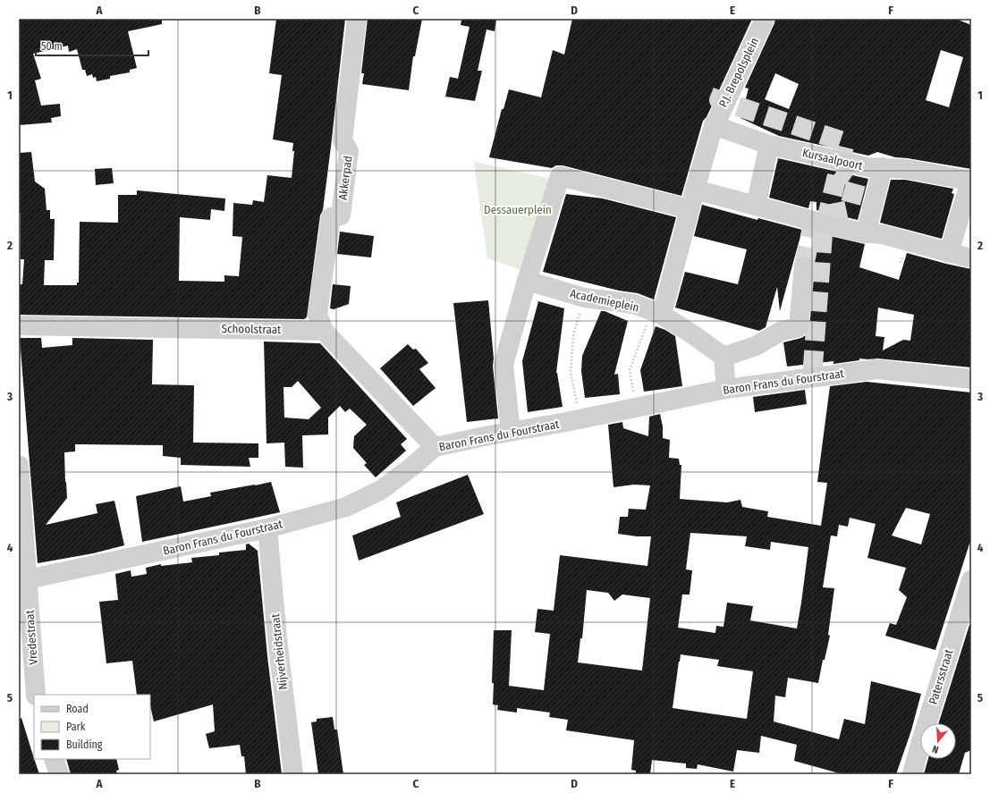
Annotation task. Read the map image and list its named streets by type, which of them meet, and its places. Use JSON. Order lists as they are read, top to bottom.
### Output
{
  "streets": {
    "street": [
      "P.J. Brepolsplein",
      "Kursaalpoort",
      "Akkerpad",
      "Academieplein",
      "Schoolstraat",
      "Baron Frans du Fourstraat",
      "Vredestraat",
      "Nijverheidstraat",
      "Patersstraat"
    ]
  },
  "crossings": [
    ["Akkerpad", "Schoolstraat"],
    ["Baron Frans du Fourstraat", "Vredestraat"],
    ["Baron Frans du Fourstraat", "Nijverheidstraat"]
  ],
  "parks": ["Dessauerplein"],
  "legend": ["Road", "Park", "Building"],
  "scale_bar": "50 m",
  "north": "bottom",
  "grid": {
    "columns": [
      "A",
      "B",
      "C",
      "D",
      "E",
      "F"
    ],
    "rows": [
      "1",
      "2",
      "3",
      "4",
      "5"
    ]
  }
}
